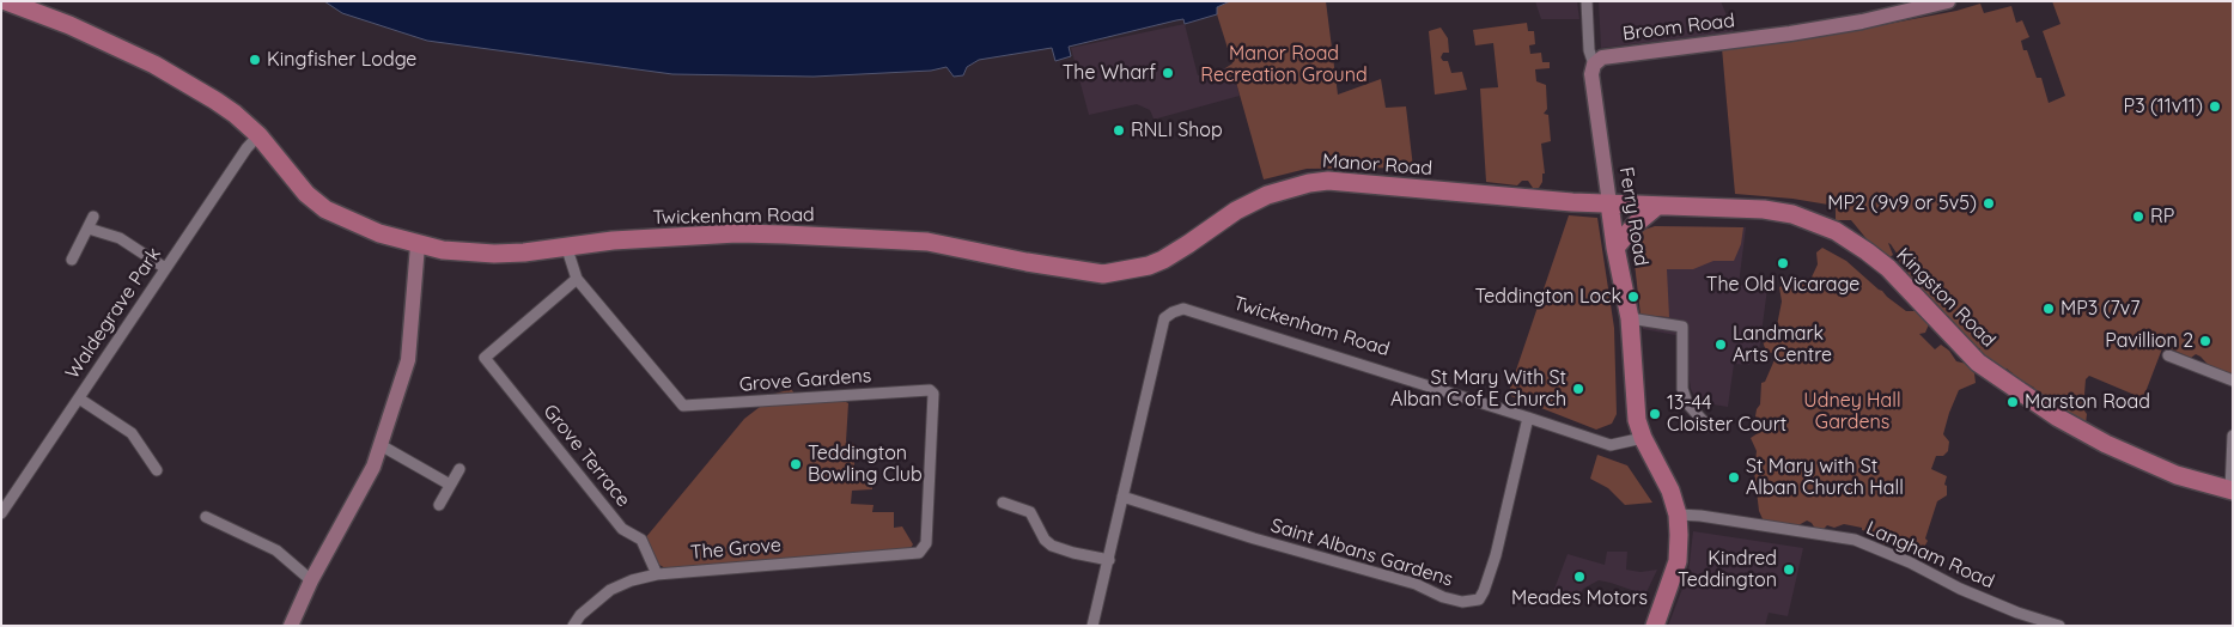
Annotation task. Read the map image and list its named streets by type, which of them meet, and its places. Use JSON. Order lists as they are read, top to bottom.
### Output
{
  "streets": {
    "main road": [
      "Manor Road",
      "Twickenham Road",
      "Ferry Road",
      "Kingston Road"
    ],
    "street": [
      "Broom Road",
      "Waldegrave Park",
      "Grove Gardens",
      "Grove Terrace",
      "The Grove",
      "Saint Albans Gardens",
      "Langham Road"
    ]
  },
  "crossings": [
    ["Broom Road", "Ferry Road"],
    ["Manor Road", "Twickenham Road"],
    ["Manor Road", "Ferry Road"],
    ["Manor Road", "Kingston Road"],
    ["Twickenham Road", "Ferry Road"],
    ["Twickenham Road", "Waldegrave Park"],
    ["Twickenham Road", "Grove Gardens"],
    ["Twickenham Road", "Saint Albans Gardens"],
    ["Ferry Road", "Kingston Road"],
    ["Ferry Road", "Langham Road"],
    ["Grove Gardens", "Grove Terrace"],
    ["Grove Gardens", "The Grove"],
    ["Grove Terrace", "The Grove"]
  ],
  "parks": ["Manor Road Recreation Ground", "Udney Hall Gardens"],
  "places": [
    "Kingfisher Lodge",
    "The Wharf",
    "P3 (11v11)",
    "RNLI Shop",
    "MP2 (9v9 or 5v5)",
    "RP",
    "The Old Vicarage",
    "Teddington Lock",
    "MP3 (7v7",
    "Pavillion 2",
    "Landmark Arts Centre",
    "St Mary With St Alban C of E Church",
    "Marston Road",
    "13-44 Cloister Court",
    "Teddington Bowling Club",
    "St Mary with St Alban Church Hall",
    "Kindred Teddington",
    "Meades Motors"
  ]
}
